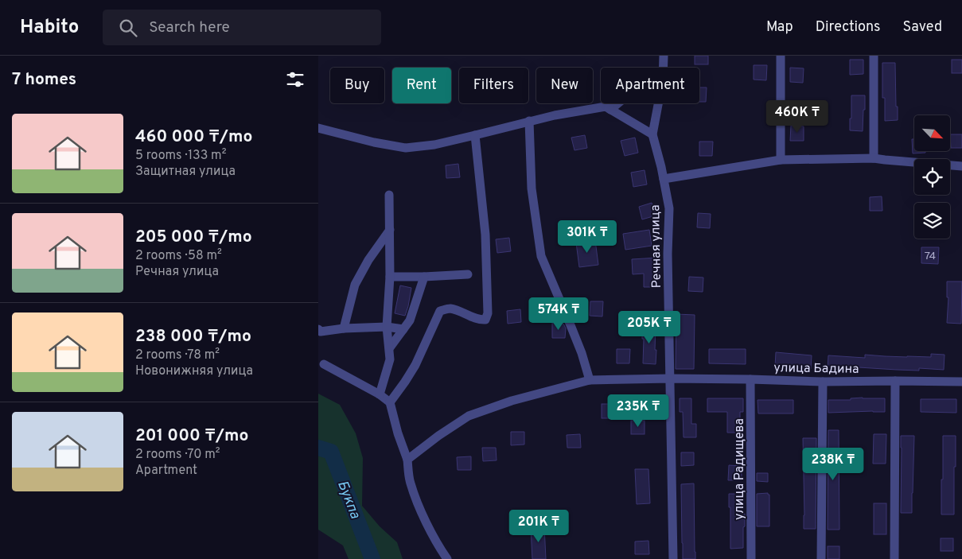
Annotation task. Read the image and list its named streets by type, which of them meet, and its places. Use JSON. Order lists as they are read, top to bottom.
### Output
{
  "streets": {
    "street": ["Речная улица", "улица Бадина", "улица Радищева"]
  },
  "crossings": [
    ["Речная улица", "улица Бадина"],
    ["улица Бадина", "улица Радищева"]
  ],
  "water": ["Букпа"],
  "house_numbers": ["74"],
  "north": "bottom right",
  "page": {
    "header": "Habito",
    "search": "Search here",
    "nav": ["Map", "Directions", "Saved"],
    "heading": "7 homes",
    "chip": [
      "Buy",
      "Rent",
      "Filters",
      "New",
      "Apartment"
    ],
    "price": [
      "460K ₸",
      "301K ₸",
      "574K ₸",
      "205K ₸",
      "235K ₸",
      "238K ₸",
      "201K ₸"
    ],
    "list": [
      {
        "name": "460 000 ₸/mo",
        "note": "5 rooms · 133 m² · Защитная улица"
      },
      {
        "name": "205 000 ₸/mo",
        "note": "2 rooms · 58 m² · Речная улица"
      },
      {
        "name": "238 000 ₸/mo",
        "note": "2 rooms · 78 m² · Новонижняя улица"
      },
      {
        "name": "201 000 ₸/mo",
        "note": "2 rooms · 70 m² · Apartment"
      }
    ]
  }
}
